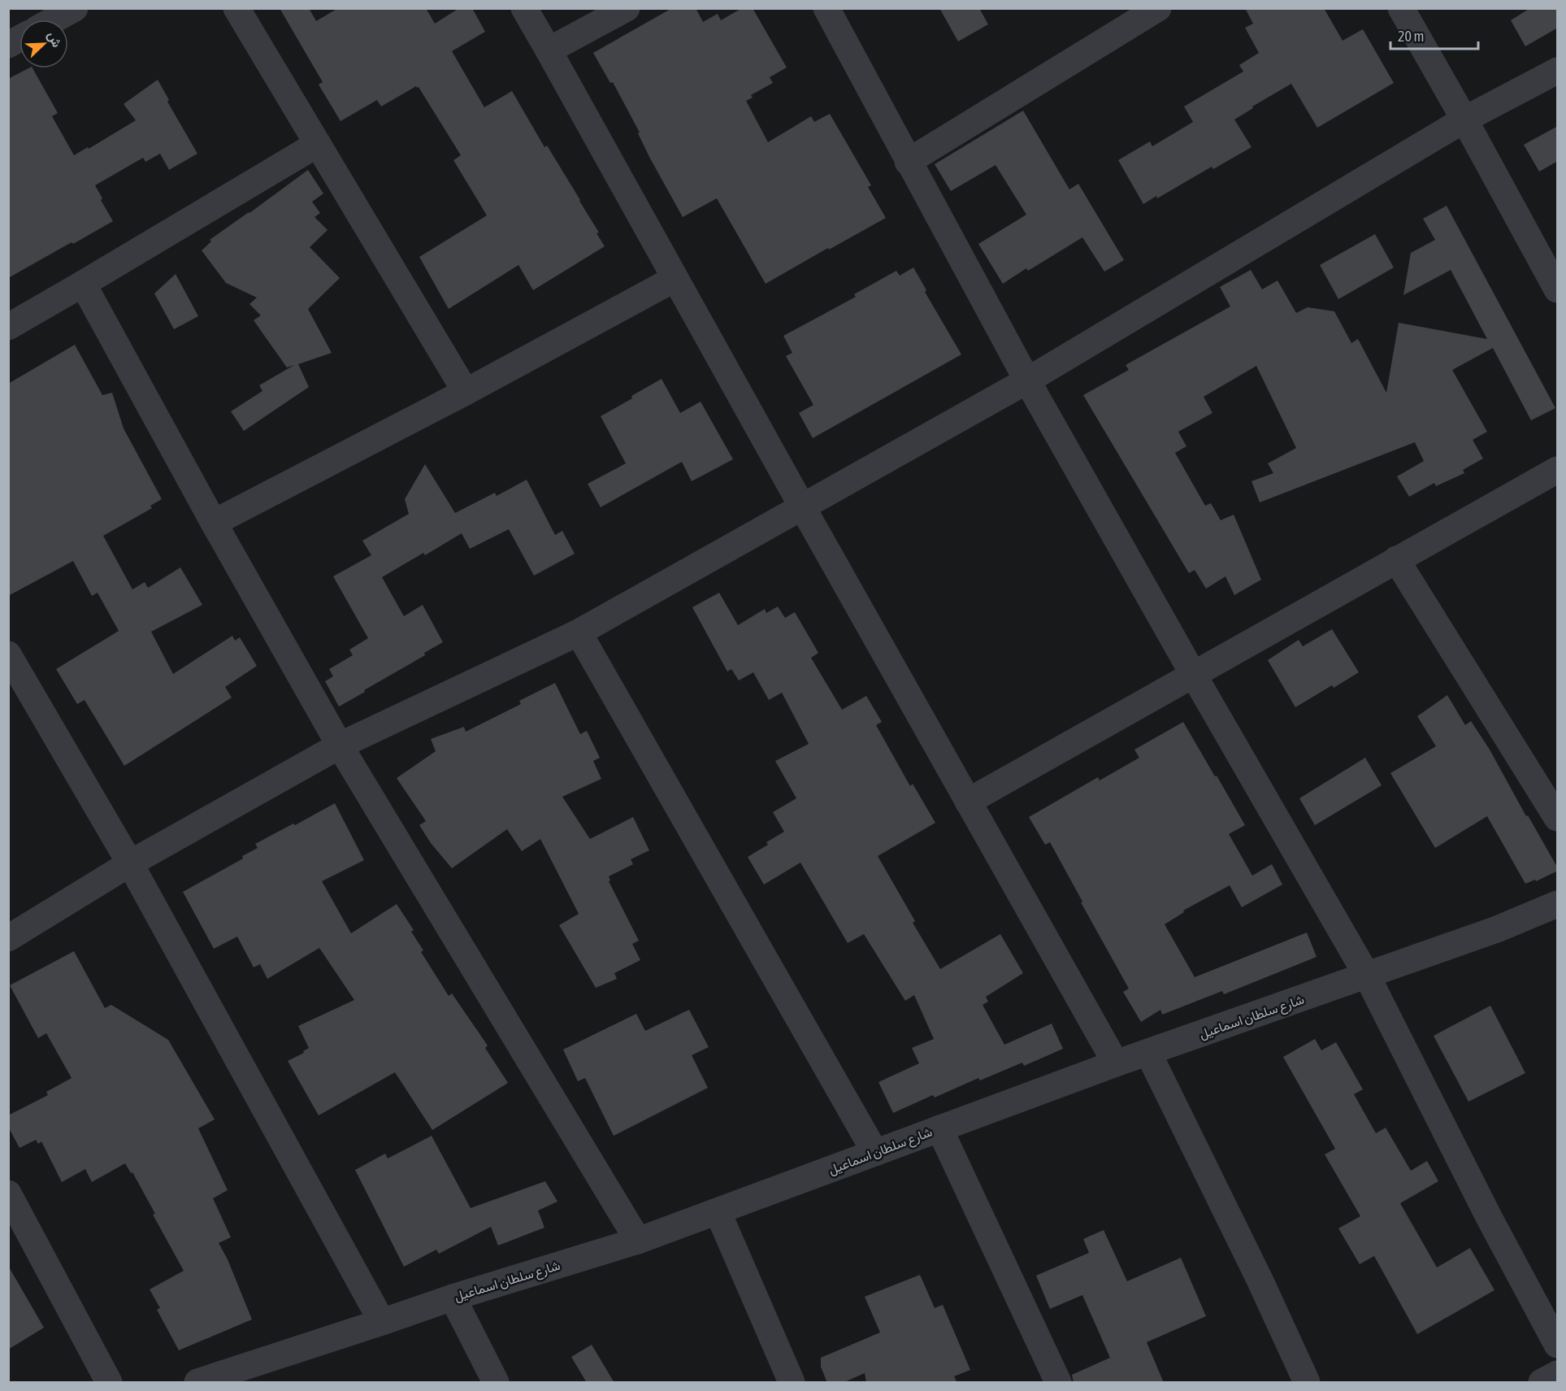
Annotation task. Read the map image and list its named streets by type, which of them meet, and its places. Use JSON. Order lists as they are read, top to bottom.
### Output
{
  "streets": {
    "street": ["شارع سلطان اسماعيل"]
  },
  "scale_bar": "20 m",
  "north": "top right"
}
